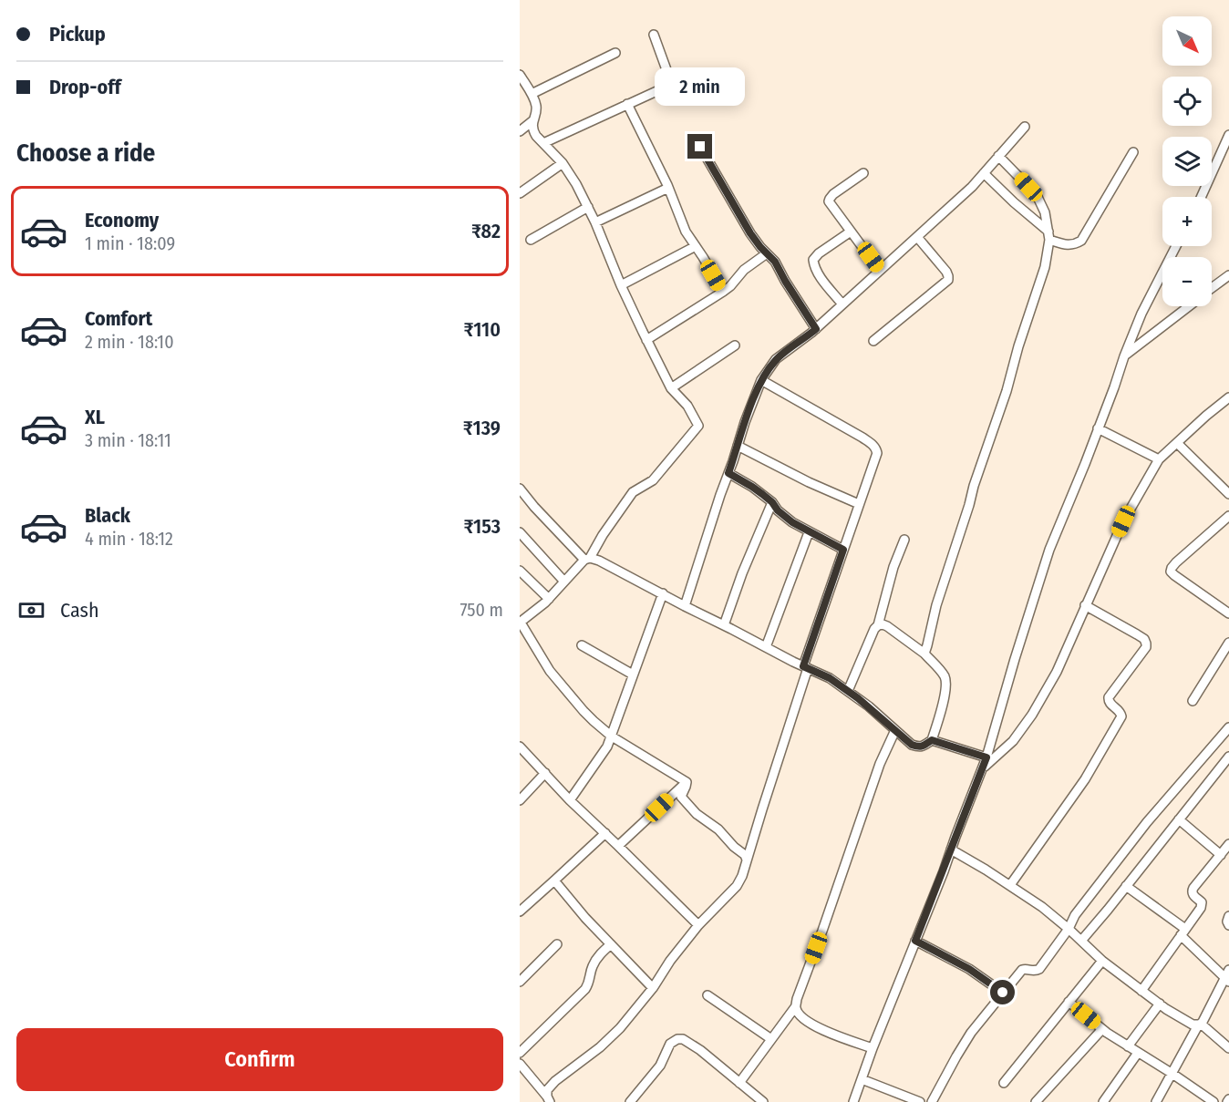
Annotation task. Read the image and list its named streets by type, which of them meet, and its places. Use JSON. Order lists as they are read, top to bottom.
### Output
{
  "north": "bottom right",
  "page": {
    "banner": ["Pickup", "Drop-off"],
    "map_buttons": ["+", "−"],
    "bubble": "2 min",
    "heading": "Choose a ride",
    "list": [
      {
        "name": "Economy",
        "note": "1 min · 18:09",
        "value": "₹82"
      },
      {
        "name": "Comfort",
        "note": "2 min · 18:10",
        "value": "₹110"
      },
      {
        "name": "XL",
        "note": "3 min · 18:11",
        "value": "₹139"
      },
      {
        "name": "Black",
        "note": "4 min · 18:12",
        "value": "₹153"
      }
    ],
    "pay": ["Cash", "750 m"],
    "buttons": "Confirm"
  }
}
